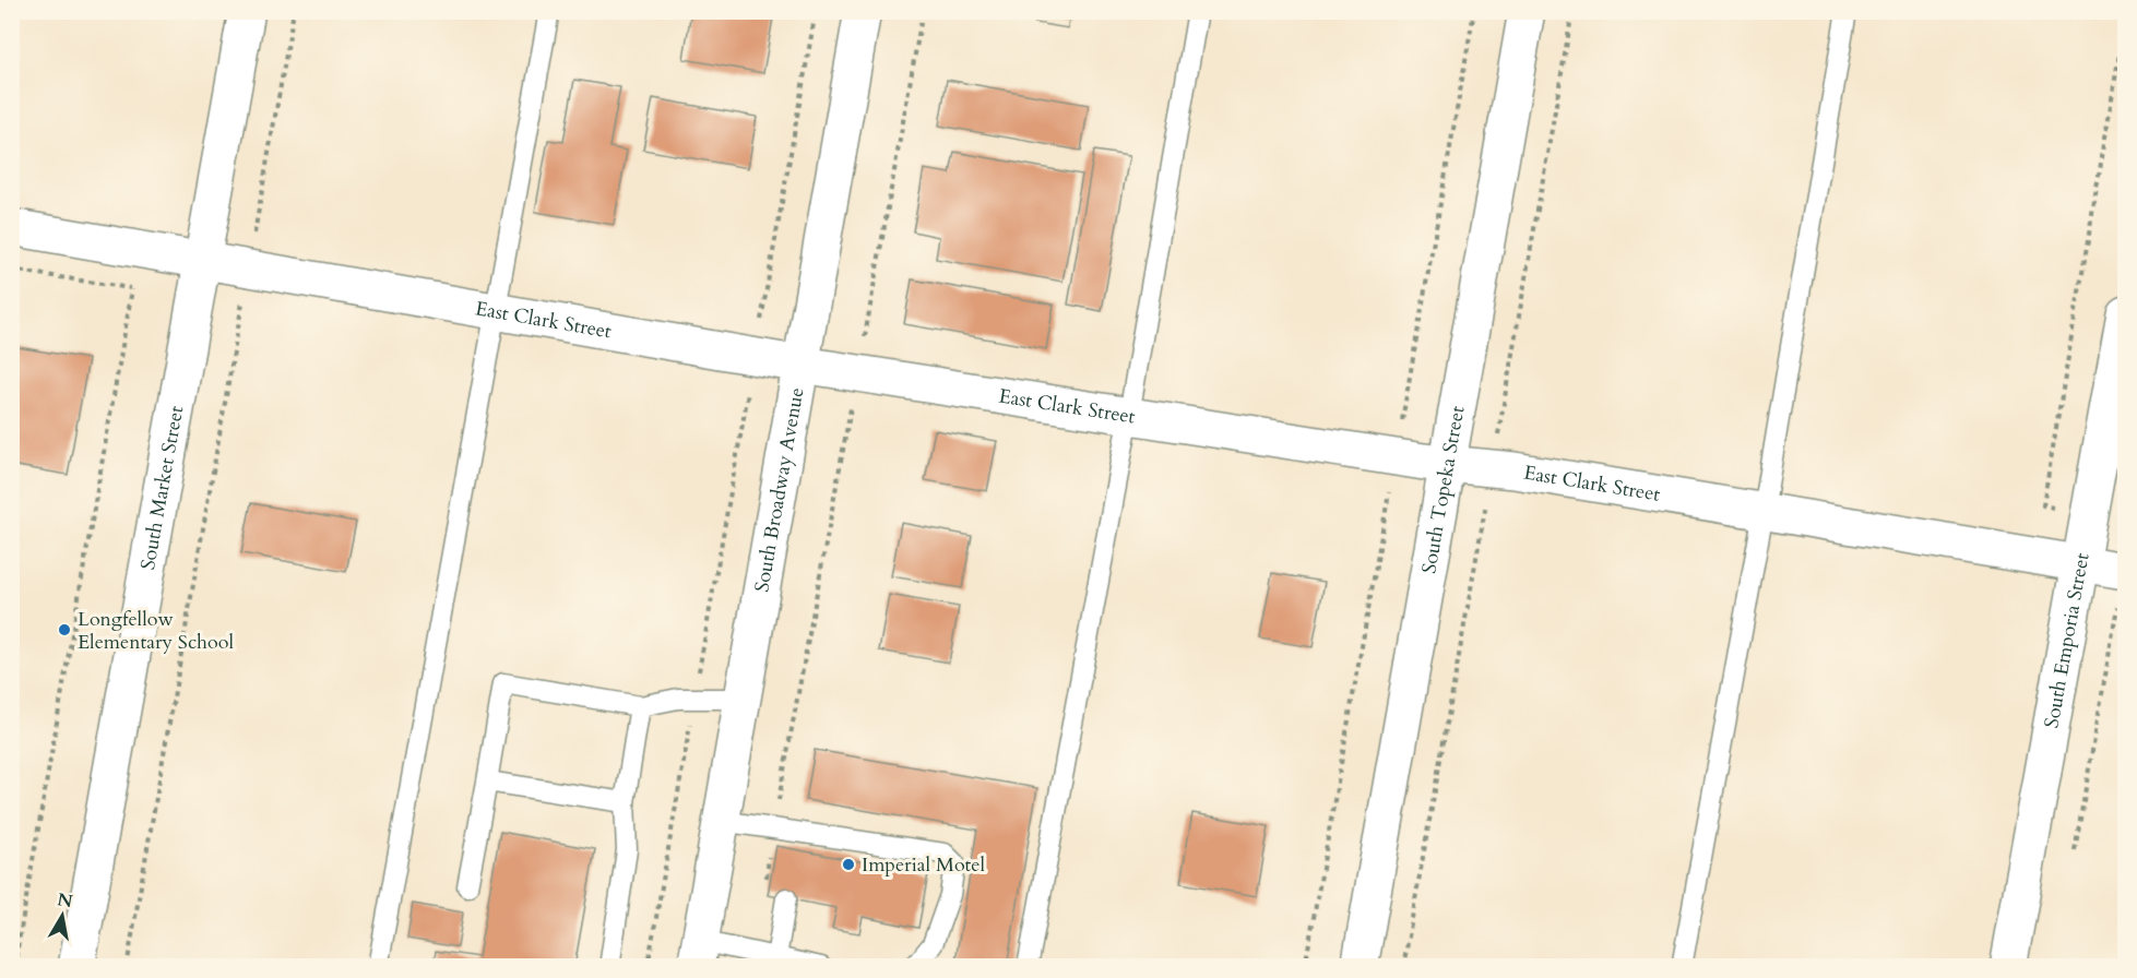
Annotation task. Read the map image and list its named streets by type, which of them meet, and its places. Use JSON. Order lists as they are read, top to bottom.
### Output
{
  "streets": {
    "street": [
      "East Clark Street",
      "South Market Street",
      "South Broadway Avenue",
      "South Topeka Street",
      "South Emporia Street"
    ]
  },
  "crossings": [
    ["East Clark Street", "South Market Street"],
    ["East Clark Street", "South Broadway Avenue"],
    ["East Clark Street", "South Topeka Street"],
    ["East Clark Street", "South Emporia Street"]
  ],
  "places": ["Longfellow Elementary School", "Imperial Motel"],
  "north": "top"
}
